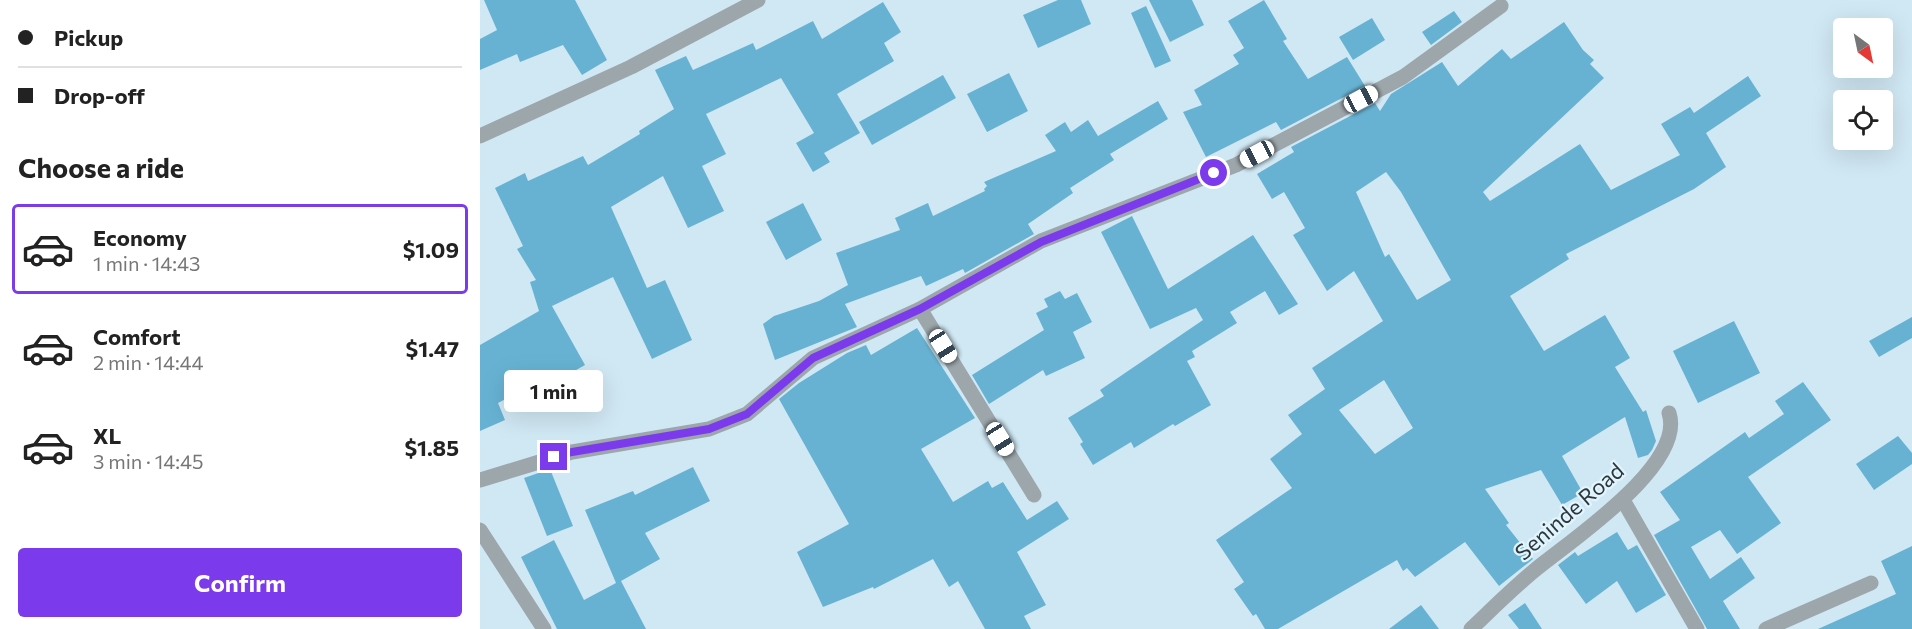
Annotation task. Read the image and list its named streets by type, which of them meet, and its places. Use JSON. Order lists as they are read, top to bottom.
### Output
{
  "streets": {
    "street": ["Seninde Road"]
  },
  "north": "bottom right",
  "page": {
    "banner": ["Pickup", "Drop-off"],
    "heading": "Choose a ride",
    "list": [
      {
        "name": "Economy",
        "note": "1 min · 14:43",
        "value": "$1.09"
      },
      {
        "name": "Comfort",
        "note": "2 min · 14:44",
        "value": "$1.47"
      },
      {
        "name": "XL",
        "note": "3 min · 14:45",
        "value": "$1.85"
      }
    ],
    "bubble": "1 min",
    "buttons": "Confirm"
  }
}
